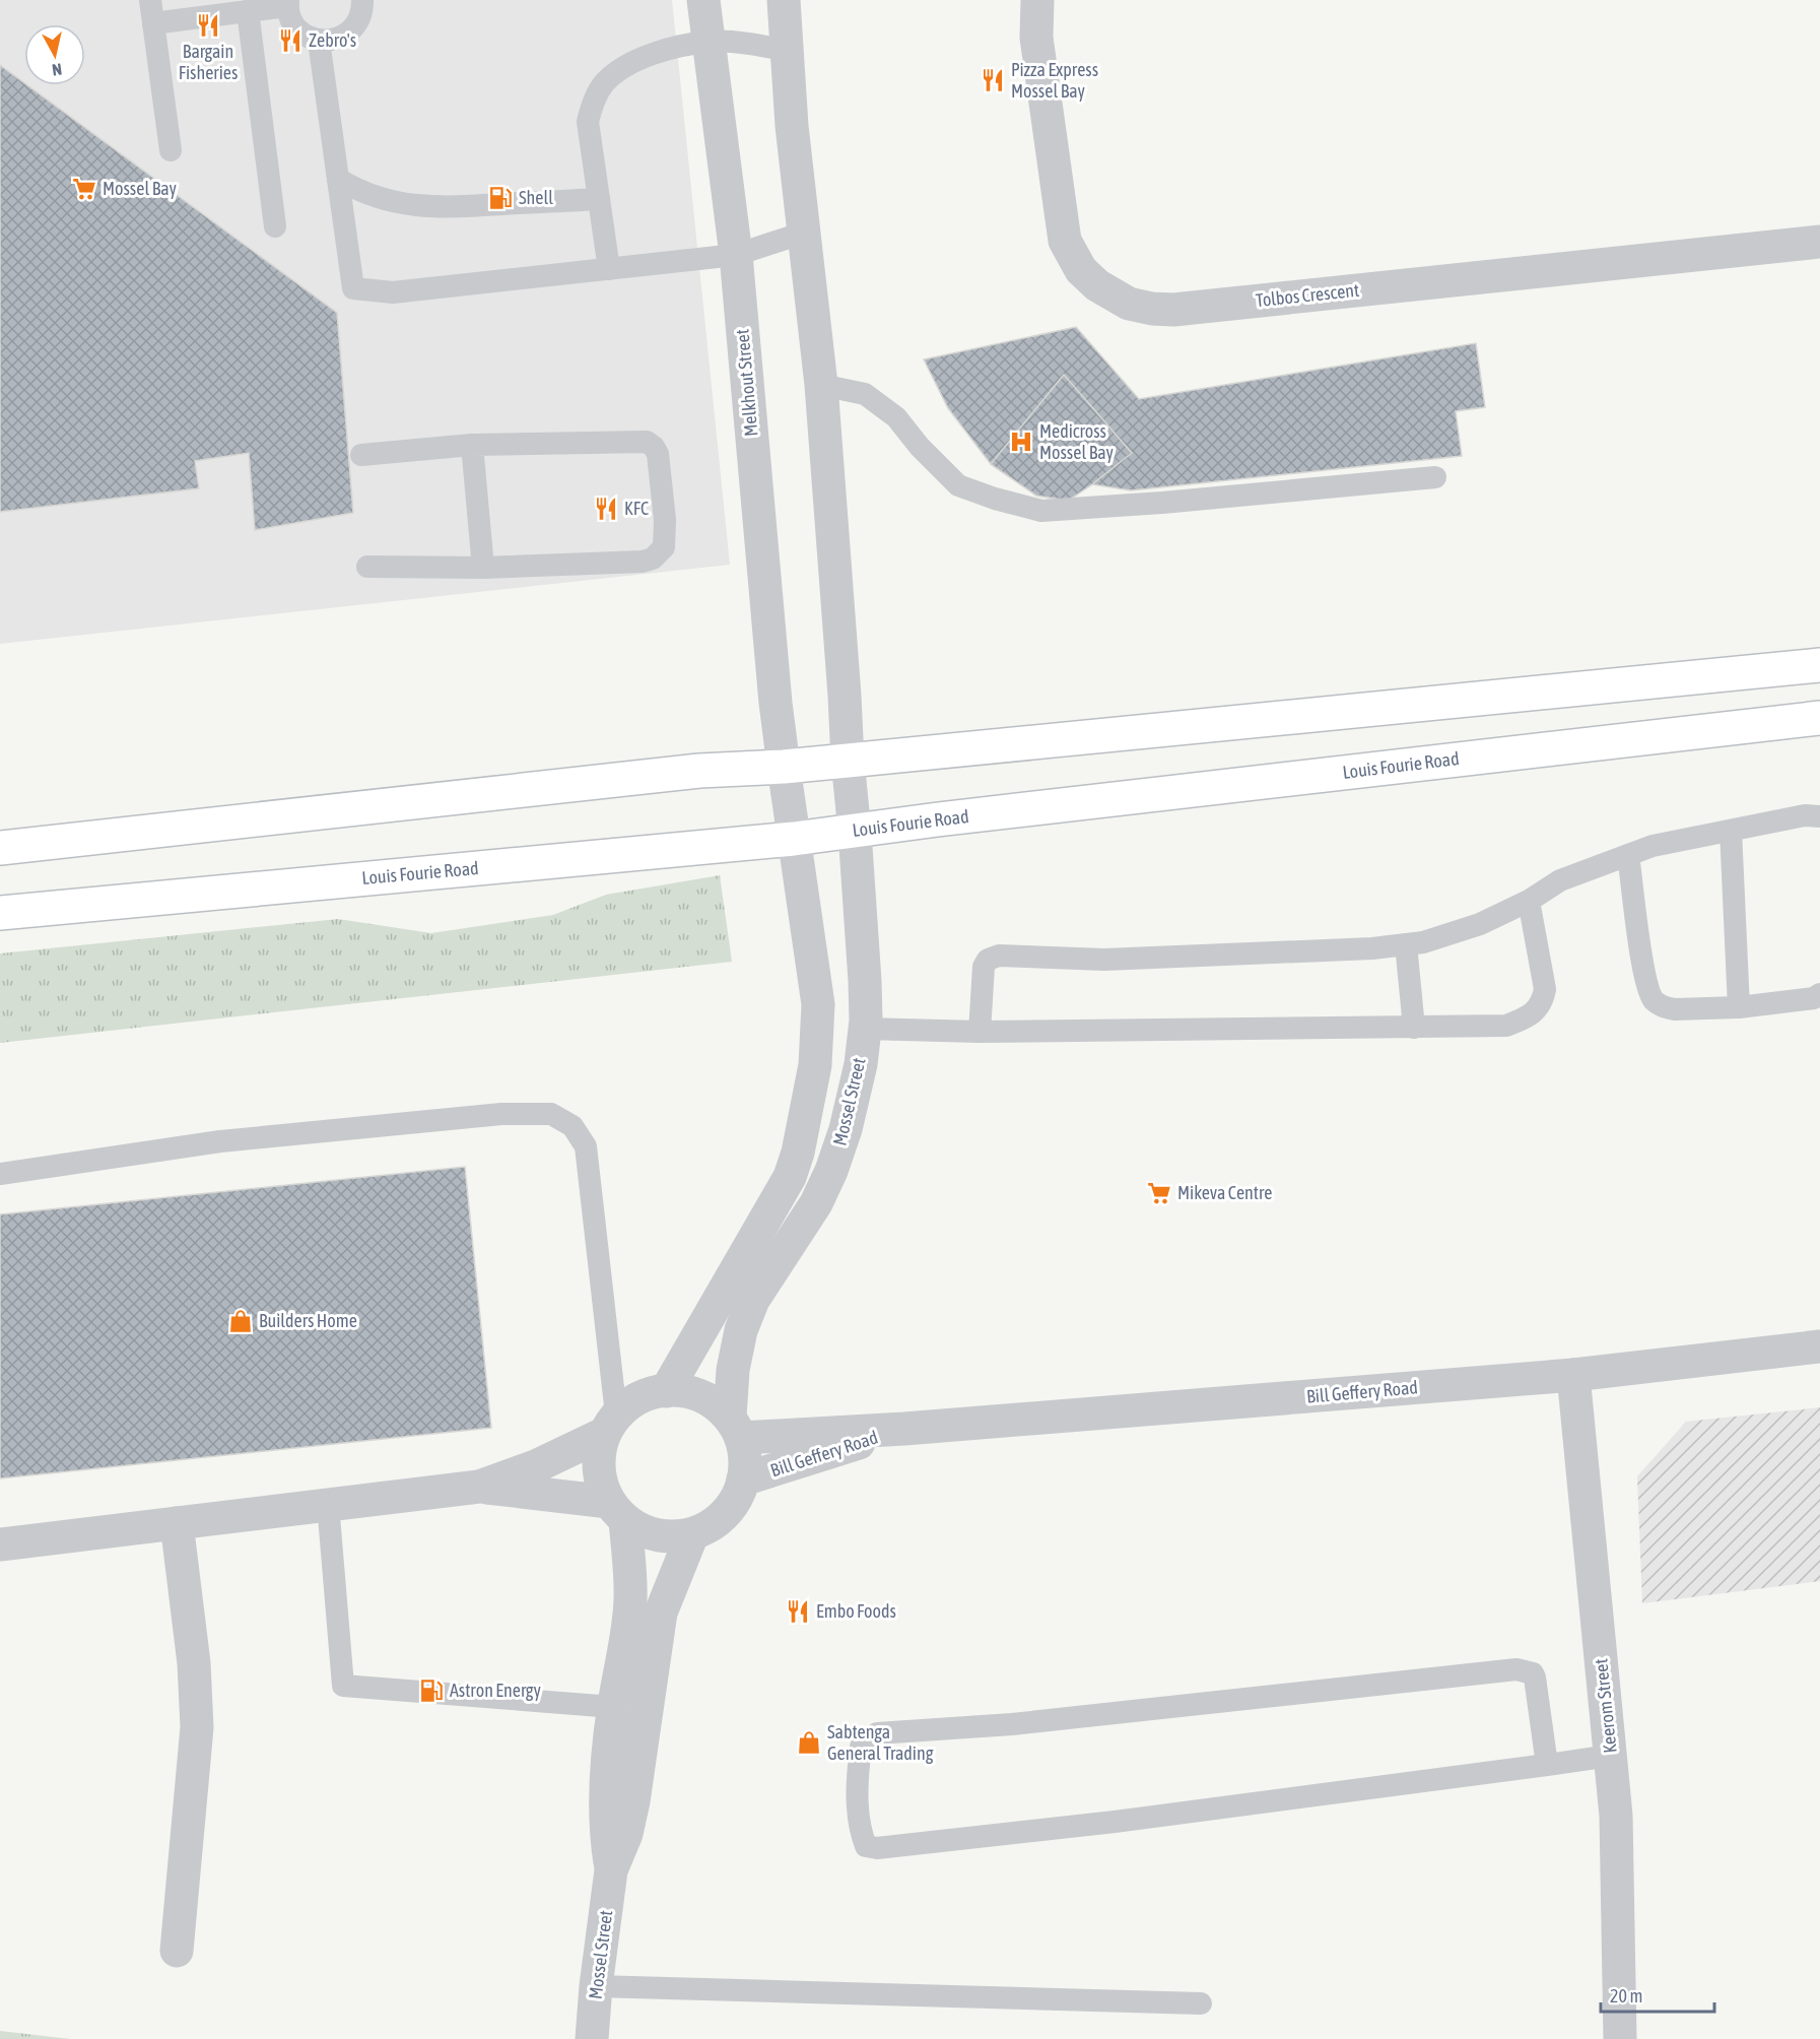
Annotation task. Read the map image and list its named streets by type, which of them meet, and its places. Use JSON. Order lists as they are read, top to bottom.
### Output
{
  "streets": {
    "main road": ["Louis Fourie Road"],
    "street": [
      "Tolbos Crescent",
      "Melkhout Street",
      "Mossel Street",
      "Bill Geffery Road",
      "Keerom Street"
    ]
  },
  "crossings": [
    ["Louis Fourie Road", "Mossel Street"],
    ["Mossel Street", "Bill Geffery Road"],
    ["Bill Geffery Road", "Keerom Street"]
  ],
  "places": {
    "restaurant": [
      "Bargain Fisheries",
      "Zebro's",
      "Pizza Express Mossel Bay",
      "KFC",
      "Embo Foods"
    ],
    "supermarket": ["Mossel Bay", "Mikeva Centre"],
    "fuel station": ["Shell", "Astron Energy"],
    "hospital": ["Medicross Mossel Bay"],
    "shop": ["Builders Home", "Sabtenga General Trading"]
  },
  "scale_bar": "20 m",
  "north": "bottom"
}
